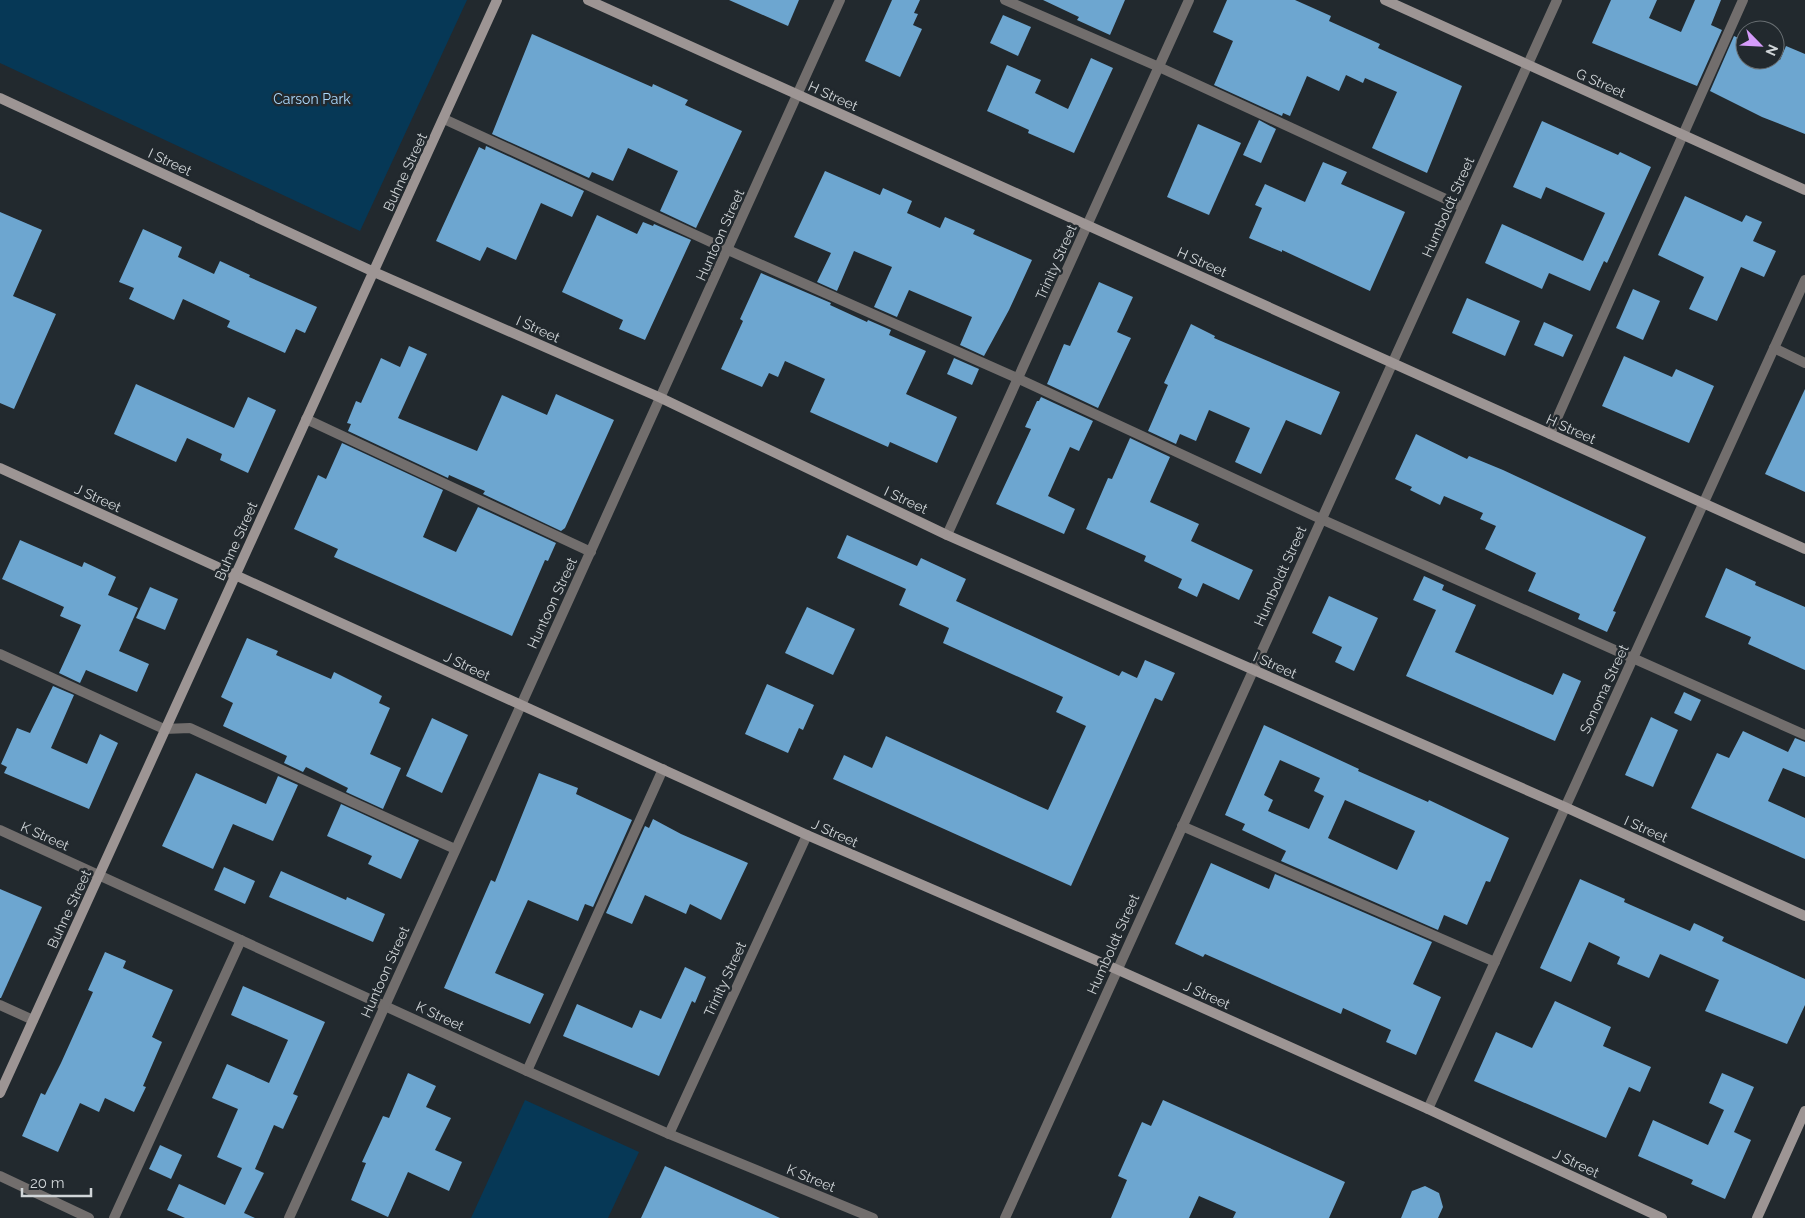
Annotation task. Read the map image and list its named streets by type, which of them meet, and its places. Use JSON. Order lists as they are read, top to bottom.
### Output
{
  "streets": {
    "street": [
      "G Street",
      "H Street",
      "I Street",
      "Buhne Street",
      "Humboldt Street",
      "Huntoon Street",
      "Trinity Street",
      "J Street",
      "Sonoma Street",
      "K Street"
    ]
  },
  "crossings": [
    ["G Street", "Humboldt Street"],
    ["H Street", "Humboldt Street"],
    ["H Street", "Huntoon Street"],
    ["H Street", "Trinity Street"],
    ["H Street", "Sonoma Street"],
    ["I Street", "Buhne Street"],
    ["I Street", "Humboldt Street"],
    ["I Street", "Huntoon Street"],
    ["I Street", "Trinity Street"],
    ["I Street", "Sonoma Street"],
    ["Buhne Street", "J Street"],
    ["Buhne Street", "K Street"],
    ["Humboldt Street", "J Street"],
    ["Huntoon Street", "J Street"],
    ["Huntoon Street", "K Street"],
    ["Trinity Street", "J Street"],
    ["Trinity Street", "K Street"],
    ["J Street", "Sonoma Street"]
  ],
  "parks": ["Carson Park"],
  "scale_bar": "20 m",
  "north": "bottom right"
}
